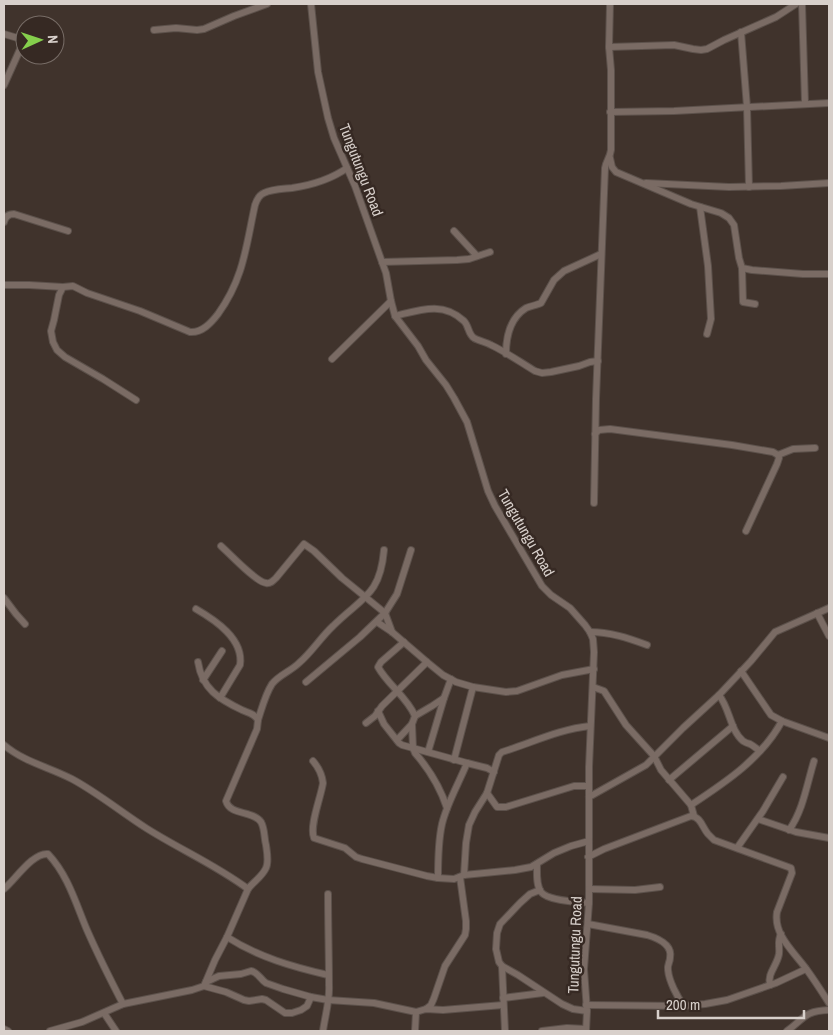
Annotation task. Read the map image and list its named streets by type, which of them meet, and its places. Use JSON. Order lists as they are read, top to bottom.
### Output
{
  "streets": {
    "street": ["Tungutungu Road"]
  },
  "scale_bar": "200 m",
  "north": "right"
}
